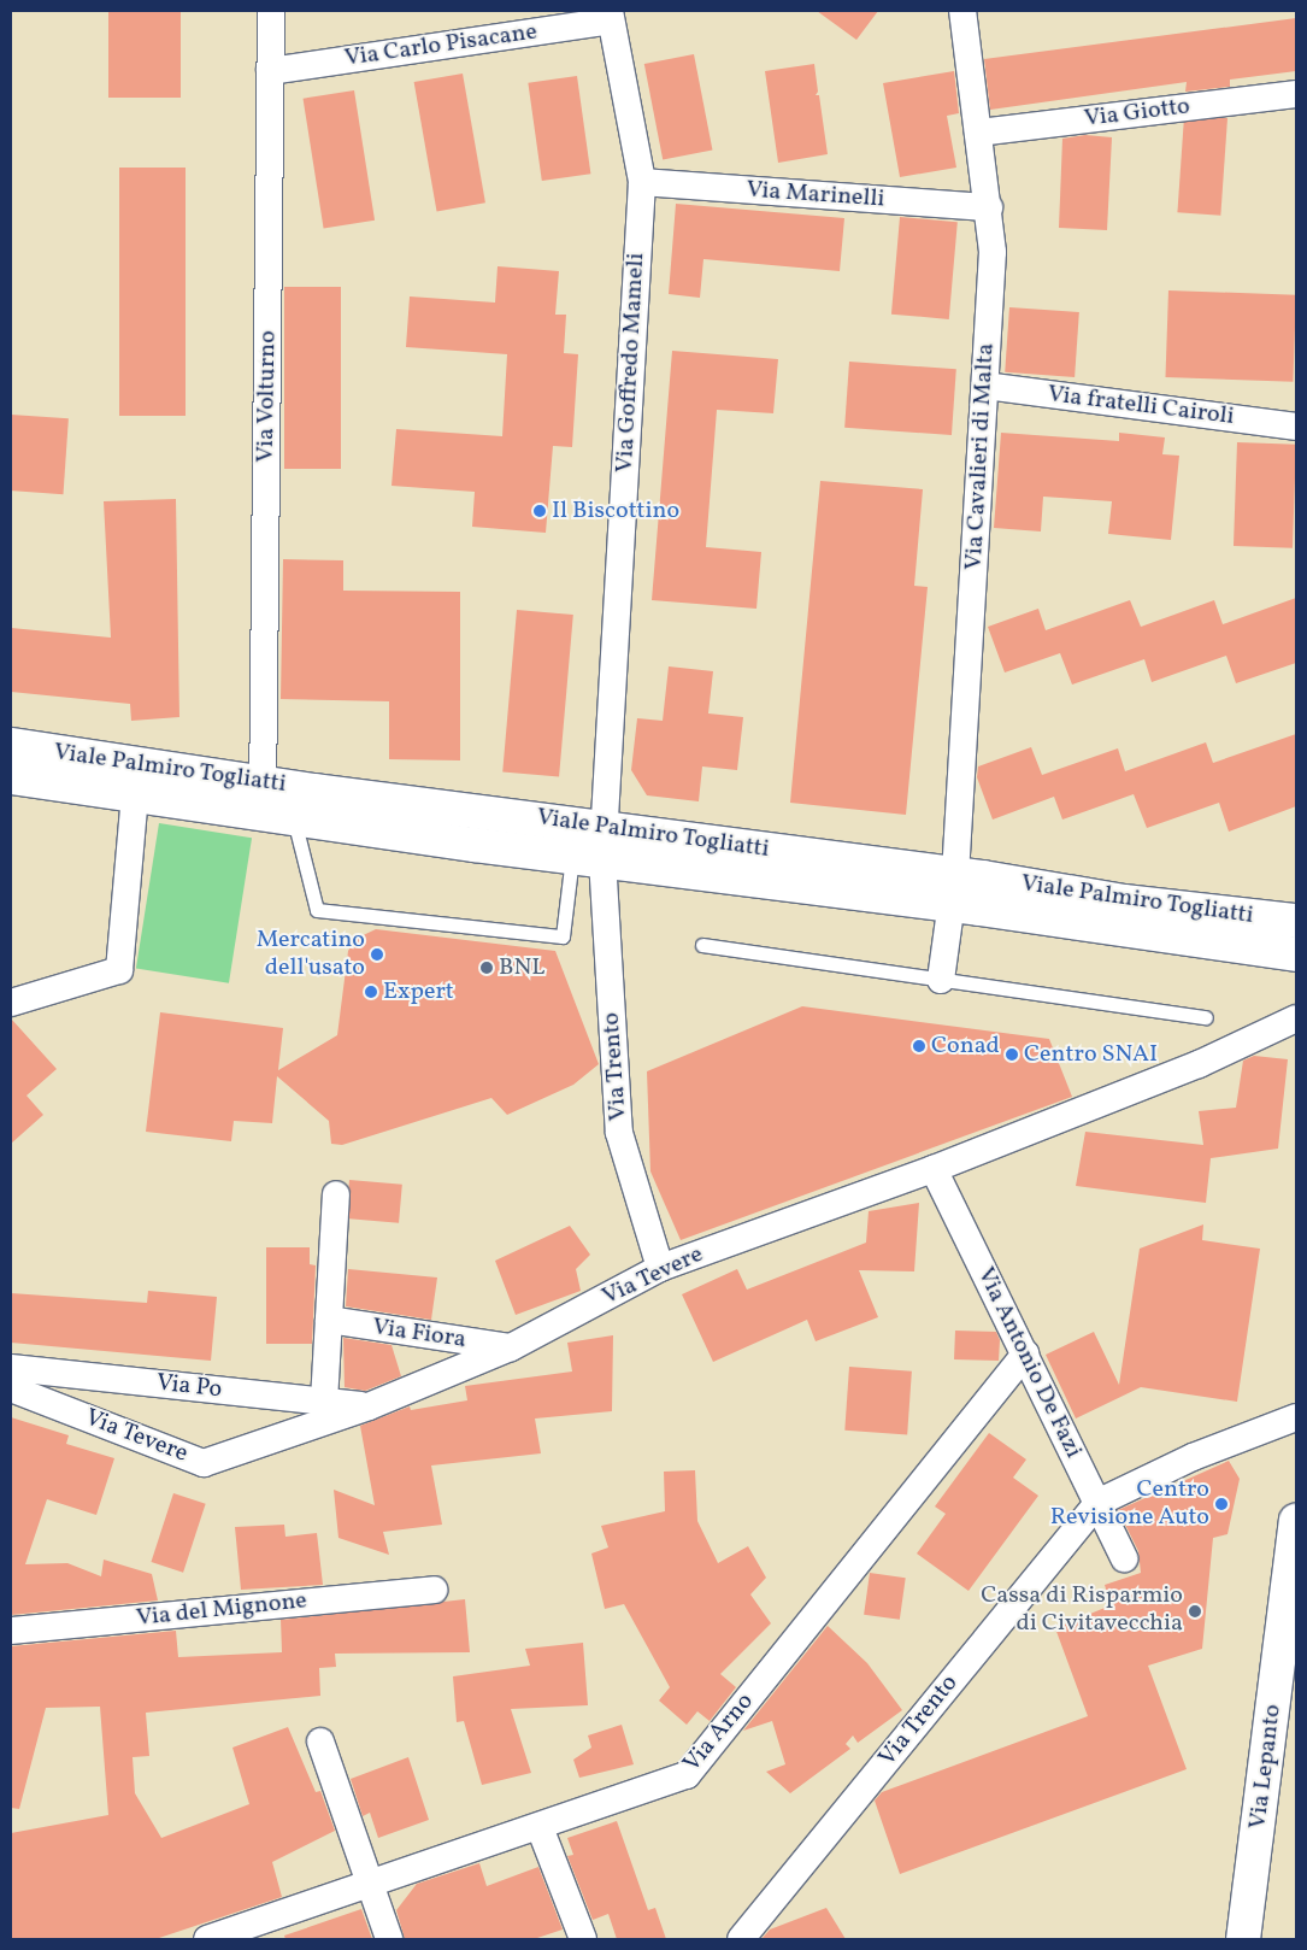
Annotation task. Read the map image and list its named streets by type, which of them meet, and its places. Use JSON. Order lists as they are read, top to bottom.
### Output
{
  "streets": {
    "street": [
      "Via Carlo Pisacane",
      "Via Giotto",
      "Via Marinelli",
      "Via Goffredo Mameli",
      "Via Volturno",
      "Via fratelli Cairoli",
      "Via Cavalieri di Malta",
      "Viale Palmiro Togliatti",
      "Via Trento",
      "Via Tevere",
      "Via Fiora",
      "Via Antonio De Fazi",
      "Via Po",
      "Via del Mignone",
      "Via Arno",
      "Via Lepanto"
    ]
  },
  "crossings": [
    ["Via Carlo Pisacane", "Via Goffredo Mameli"],
    ["Via Carlo Pisacane", "Via Volturno"],
    ["Via Giotto", "Via Cavalieri di Malta"],
    ["Via Marinelli", "Via Goffredo Mameli"],
    ["Via Marinelli", "Via Cavalieri di Malta"],
    ["Via Goffredo Mameli", "Viale Palmiro Togliatti"],
    ["Via Goffredo Mameli", "Via Trento"],
    ["Via Volturno", "Viale Palmiro Togliatti"],
    ["Via fratelli Cairoli", "Via Cavalieri di Malta"],
    ["Via Cavalieri di Malta", "Viale Palmiro Togliatti"],
    ["Viale Palmiro Togliatti", "Via Trento"],
    ["Via Trento", "Via Tevere"],
    ["Via Trento", "Via Antonio De Fazi"],
    ["Via Tevere", "Via Fiora"],
    ["Via Tevere", "Via Antonio De Fazi"],
    ["Via Tevere", "Via Po"],
    ["Via Antonio De Fazi", "Via Arno"]
  ],
  "places": [
    "Il Biscottino",
    "Mercatino dell'usato",
    "BNL",
    "Expert",
    "Conad",
    "Centro SNAI",
    "Centro Revisione Auto",
    "Cassa di Risparmio di Civitavecchia"
  ]
}
